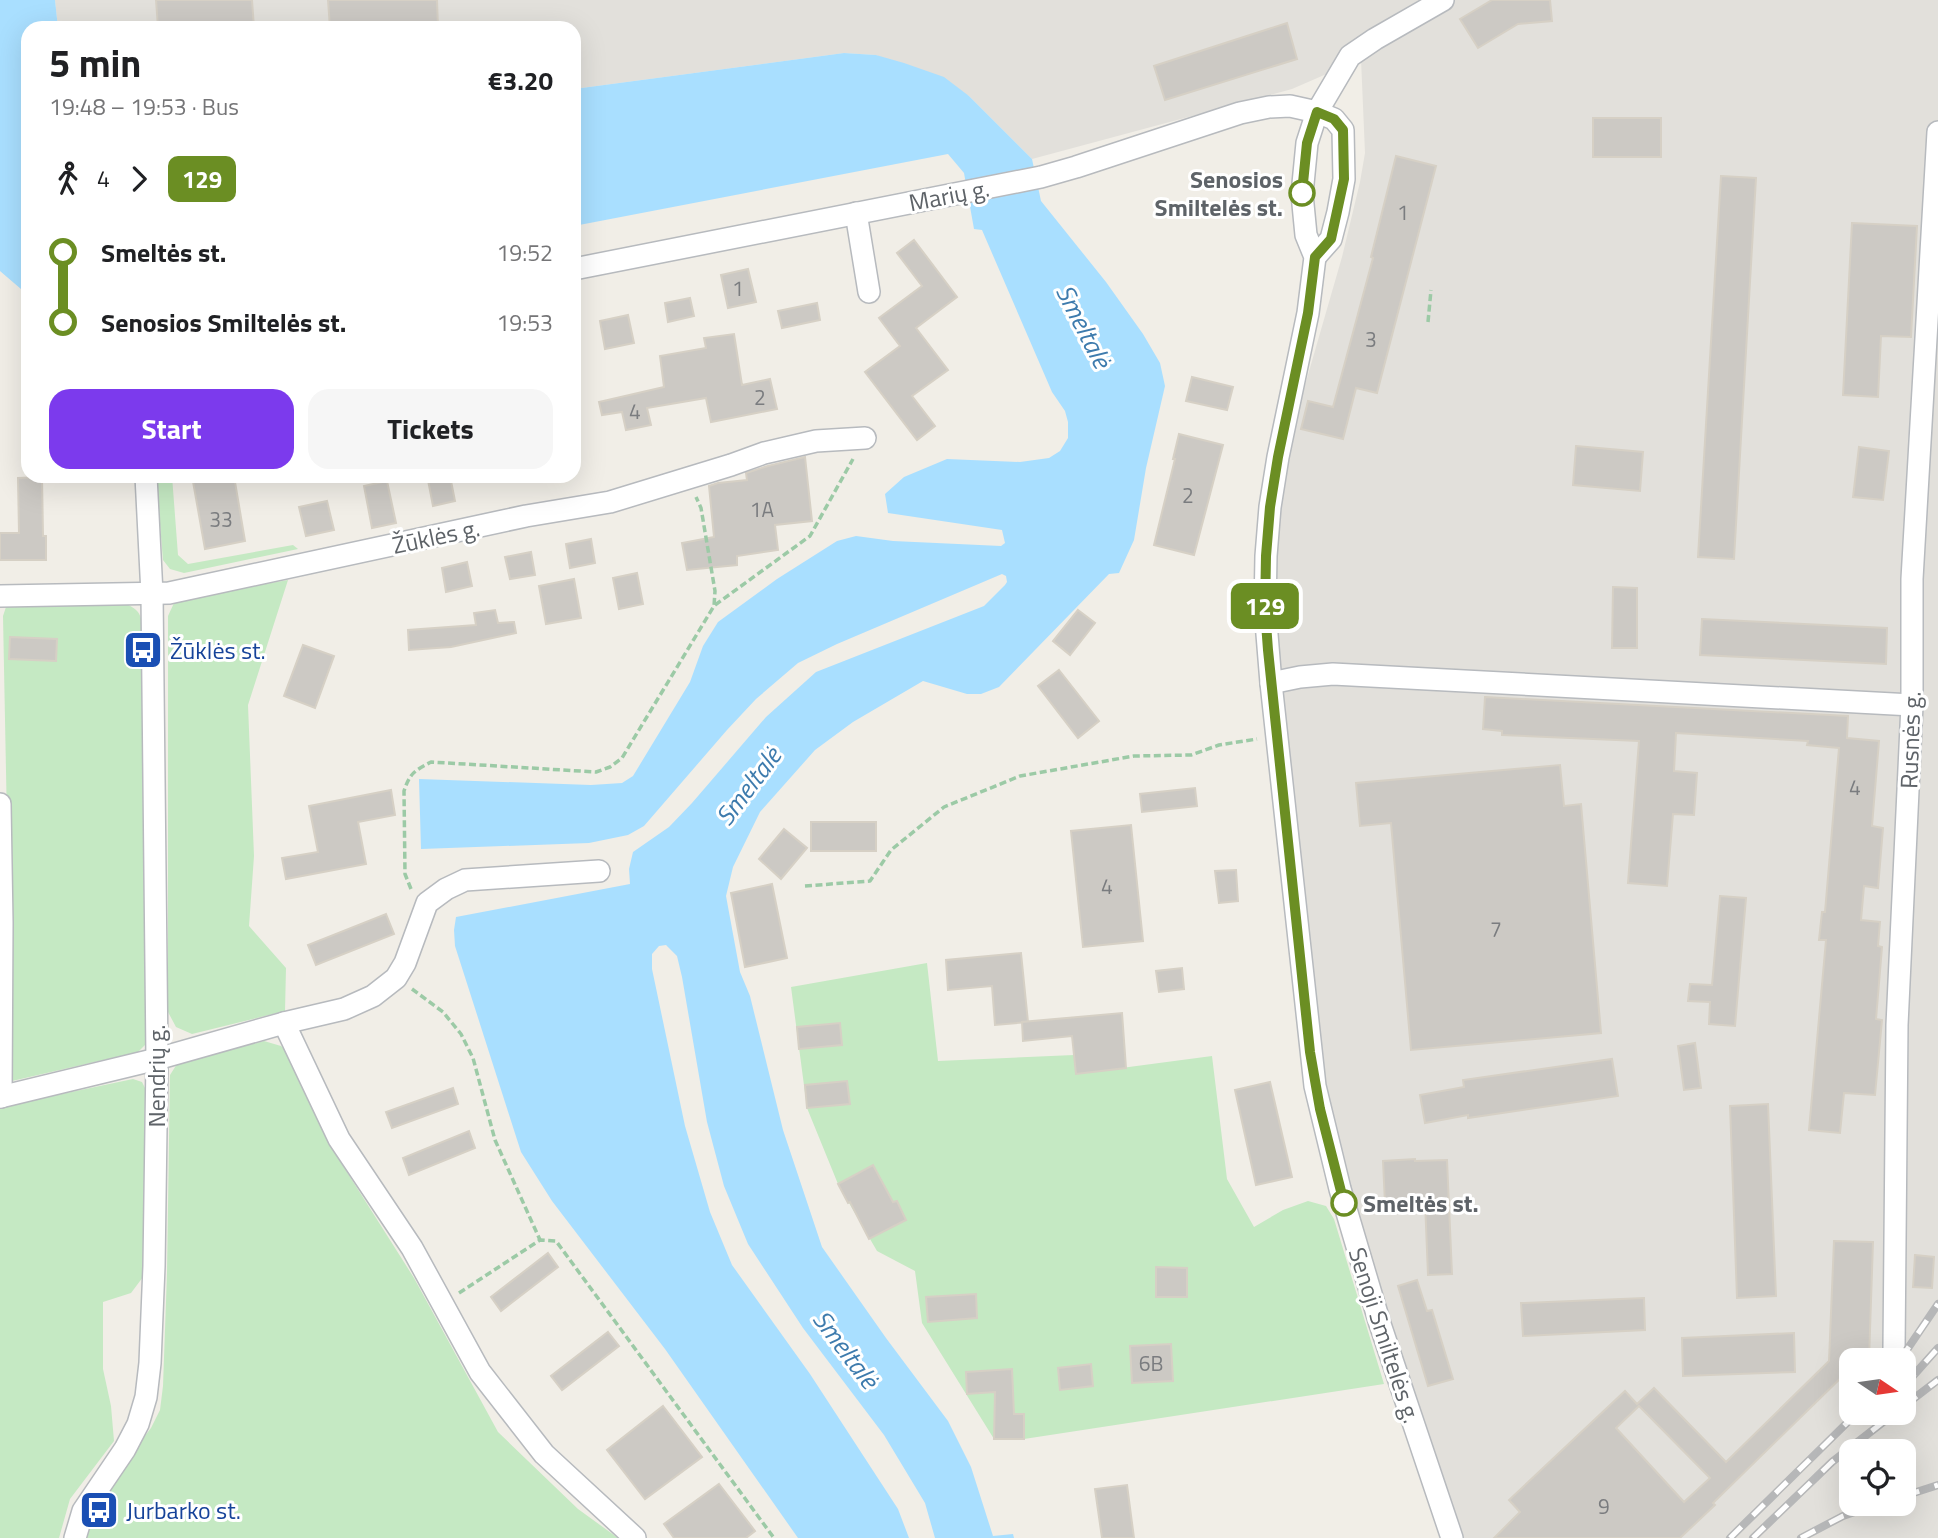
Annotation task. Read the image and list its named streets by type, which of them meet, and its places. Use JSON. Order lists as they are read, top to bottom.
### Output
{
  "streets": {
    "street": [
      "Marių g.",
      "Žūklės g.",
      "Rusnės g.",
      "Nendrių g.",
      "Senoji Smiltelės g."
    ]
  },
  "crossings": [
    ["Marių g.", "Senoji Smiltelės g."],
    ["Žūklės g.", "Nendrių g."]
  ],
  "water": ["Smeltalė"],
  "places": {
    "other": ["Senosios Smiltelės st.", "Smeltės st."],
    "bus stop": ["Žūklės st.", "Jurbarko st."]
  },
  "lines": ["bus line 129"],
  "house_numbers": [
    "1",
    "1",
    "3",
    "2",
    "4",
    "2",
    "1A",
    "33",
    "4",
    "4",
    "7",
    "6B",
    "9"
  ],
  "north": "right",
  "page": {
    "on_map": "129",
    "heading": ["5 min", "19:48 – 19:53 · Bus", "€3.20"],
    "legs": ["4", "129"],
    "list": [
      {
        "name": "Smeltės st.",
        "value": "19:52"
      },
      {
        "name": "Senosios Smiltelės st.",
        "value": "19:53"
      }
    ],
    "buttons": ["Start", "Tickets"]
  }
}
